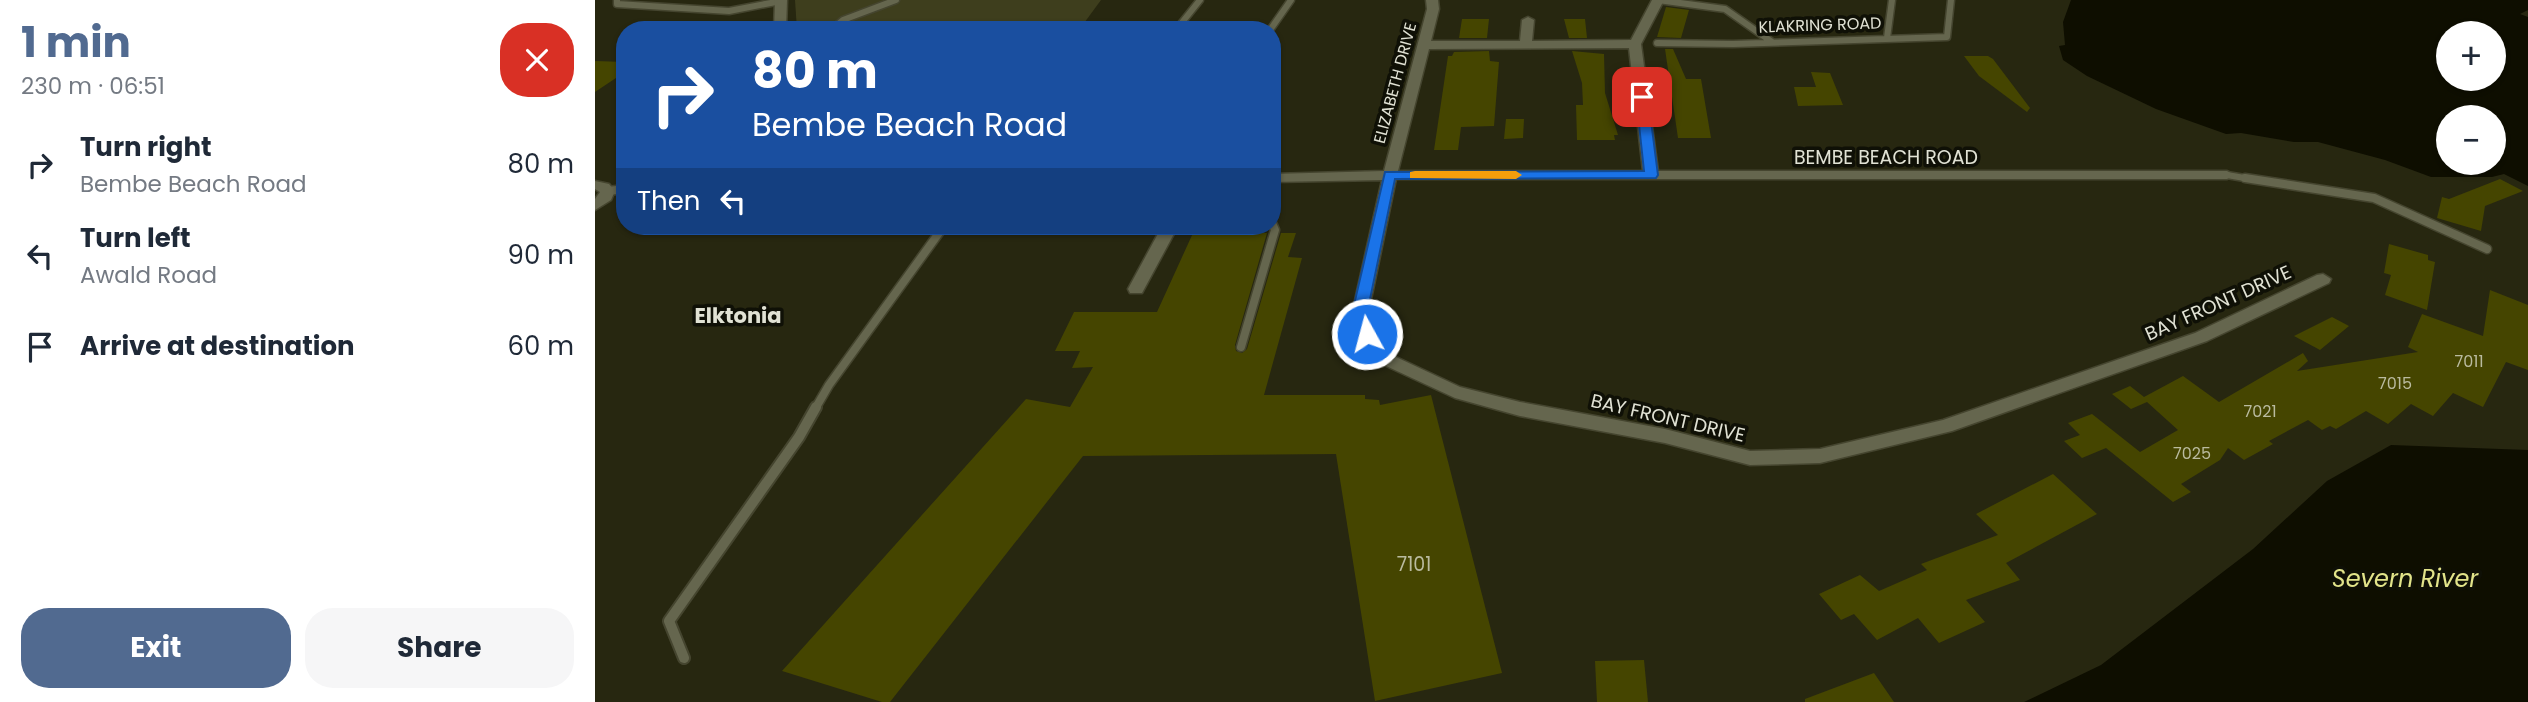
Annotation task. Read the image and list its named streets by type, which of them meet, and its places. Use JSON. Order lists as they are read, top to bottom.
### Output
{
  "streets": {
    "street": ["ELIZABETH DRIVE", "BEMBE BEACH ROAD", "BAY FRONT DRIVE"],
    "lane": ["KLAKRING ROAD"]
  },
  "crossings": [
    ["ELIZABETH DRIVE", "BEMBE BEACH ROAD"],
    ["ELIZABETH DRIVE", "BAY FRONT DRIVE"],
    ["BEMBE BEACH ROAD", "BAY FRONT DRIVE"]
  ],
  "districts": ["Elktonia"],
  "water": ["Severn River"],
  "house_numbers": [
    "7011",
    "7015",
    "7021",
    "7025",
    "7101"
  ],
  "page": {
    "heading": ["1 min", "230 m · 06:51"],
    "map_buttons": ["+", "−"],
    "turn": ["80 m", "Bembe Beach Road"],
    "list": [
      {
        "name": "Turn right",
        "note": "Bembe Beach Road",
        "value": "80 m"
      },
      {
        "name": "Turn left",
        "note": "Awald Road",
        "value": "90 m"
      },
      {
        "name": "Arrive at destination",
        "value": "60 m"
      }
    ],
    "then": "Then",
    "buttons": ["Exit", "Share"]
  }
}
